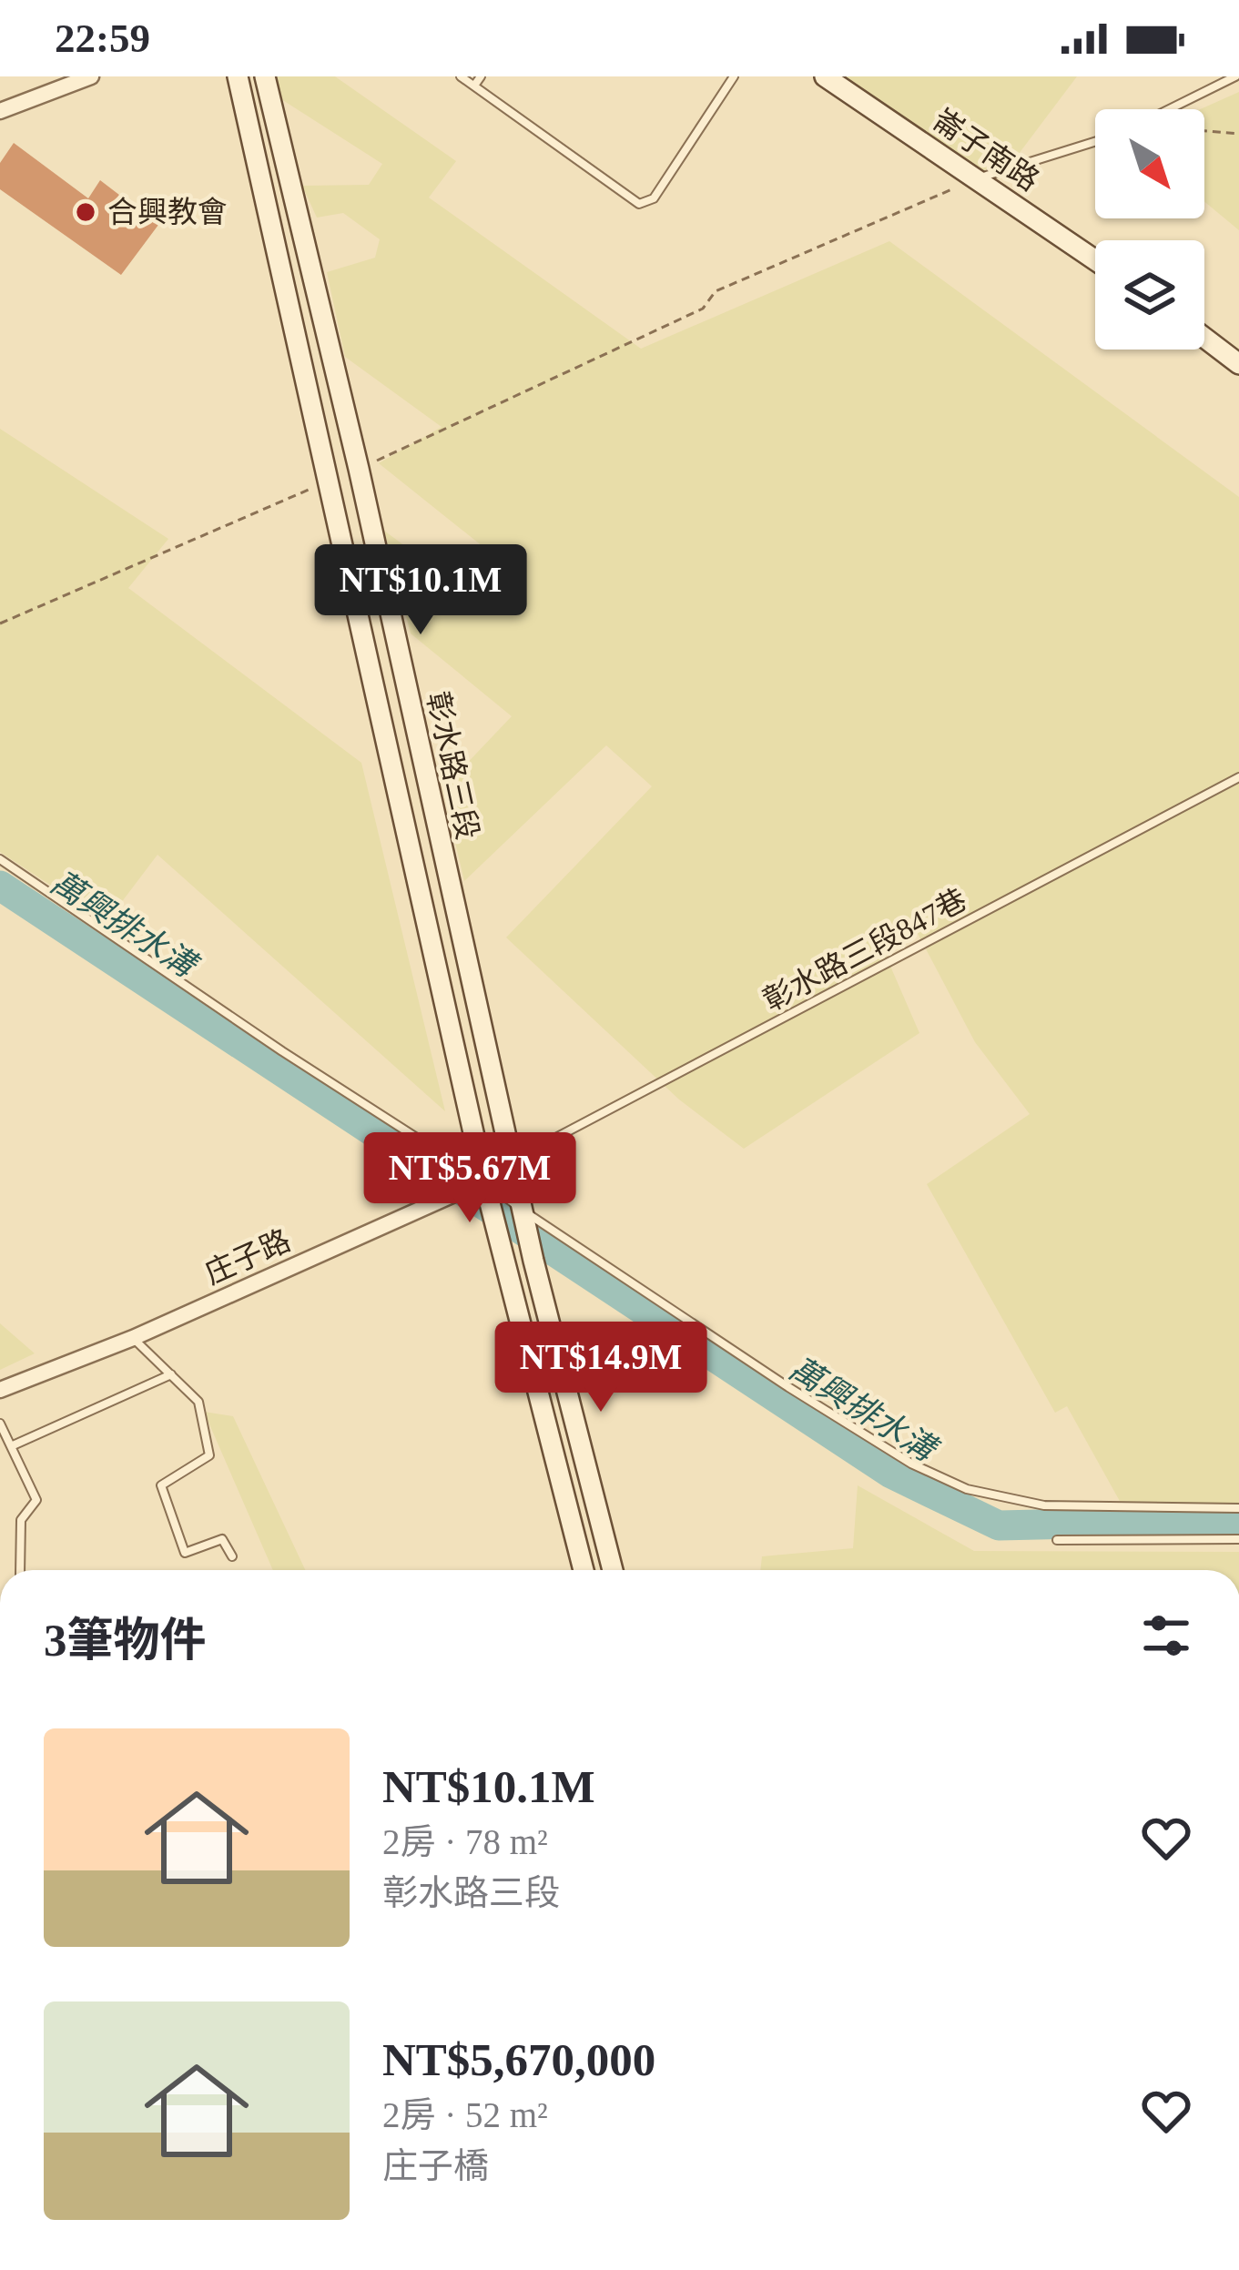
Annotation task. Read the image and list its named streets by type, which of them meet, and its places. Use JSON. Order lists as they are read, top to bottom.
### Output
{
  "streets": {
    "street": ["崙子南路", "彰水路三段", "庄子路"],
    "lane": ["彰水路三段847巷"]
  },
  "crossings": [
    ["彰水路三段", "彰水路三段847巷"],
    ["彰水路三段", "庄子路"],
    ["彰水路三段847巷", "庄子路"]
  ],
  "water": ["萬興排水溝"],
  "places": ["合興教會"],
  "north": "bottom right",
  "page": {
    "status": "22:59",
    "price": ["NT$10.1M", "NT$5.67M", "NT$14.9M"],
    "heading": "3筆物件",
    "list": [
      {
        "name": "NT$10.1M",
        "note": "2房 · 78 m² · 彰水路三段"
      },
      {
        "name": "NT$5,670,000",
        "note": "2房 · 52 m² · 庄子橋"
      }
    ]
  }
}
